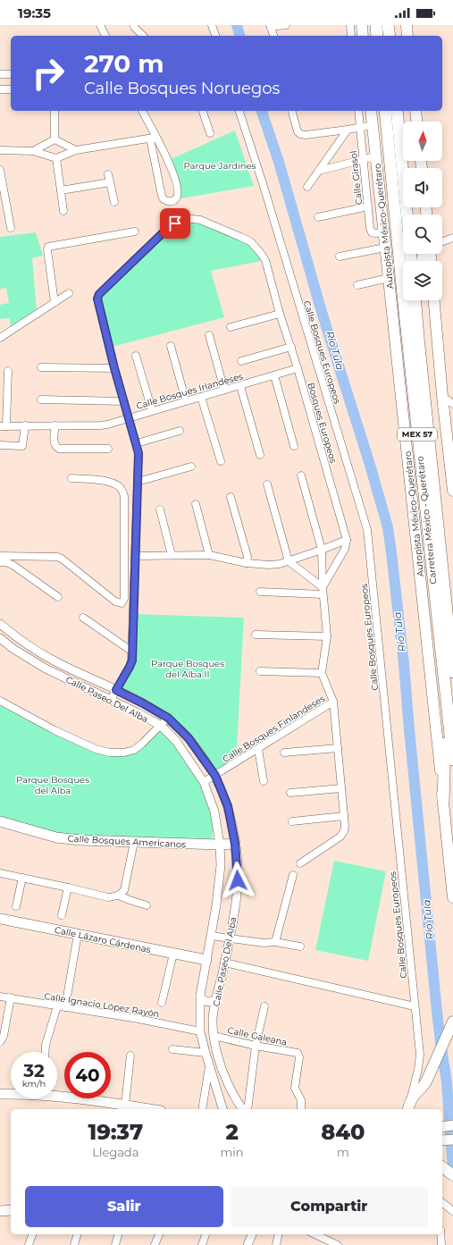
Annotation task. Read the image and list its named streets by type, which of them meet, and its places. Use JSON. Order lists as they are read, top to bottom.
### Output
{
  "streets": {
    "highway": ["MEX 57", "Carretera México - Querétaro"],
    "main road": ["Autopista México-Querétaro", "Calle Bosques Americanos", "Calle Lázaro Cárdenas"],
    "street": [
      "Calle Girasol",
      "Calle Bosques Europeos",
      "Calle Bosques Irlandeses",
      "Bosques Europeos",
      "Calle Paseo Del Alba",
      "Calle Bosques Finlandeses",
      "Calle Ignacio López Rayón",
      "Calle Galeana"
    ]
  },
  "crossings": [
    ["Calle Girasol", "Autopista México-Querétaro"],
    ["Calle Bosques Irlandeses", "Bosques Europeos"],
    ["Calle Paseo Del Alba", "Calle Bosques Finlandeses"],
    ["Calle Paseo Del Alba", "Calle Bosques Americanos"],
    ["Calle Paseo Del Alba", "Calle Lázaro Cárdenas"],
    ["Calle Paseo Del Alba", "Calle Ignacio López Rayón"],
    ["Calle Paseo Del Alba", "Calle Galeana"]
  ],
  "water": ["Río Tula"],
  "parks": ["Parque Jardines", "Parque Bosques del Alba II", "Parque Bosques del Alba"],
  "north": "top",
  "page": {
    "status": "19:35",
    "turn": ["270 m", "Calle Bosques Noruegos"],
    "speed": "32 km/h",
    "limit": "40",
    "eta": [
      "19:37",
      "Llegada",
      "2",
      "min",
      "840",
      "m"
    ],
    "buttons": ["Salir", "Compartir"]
  }
}
